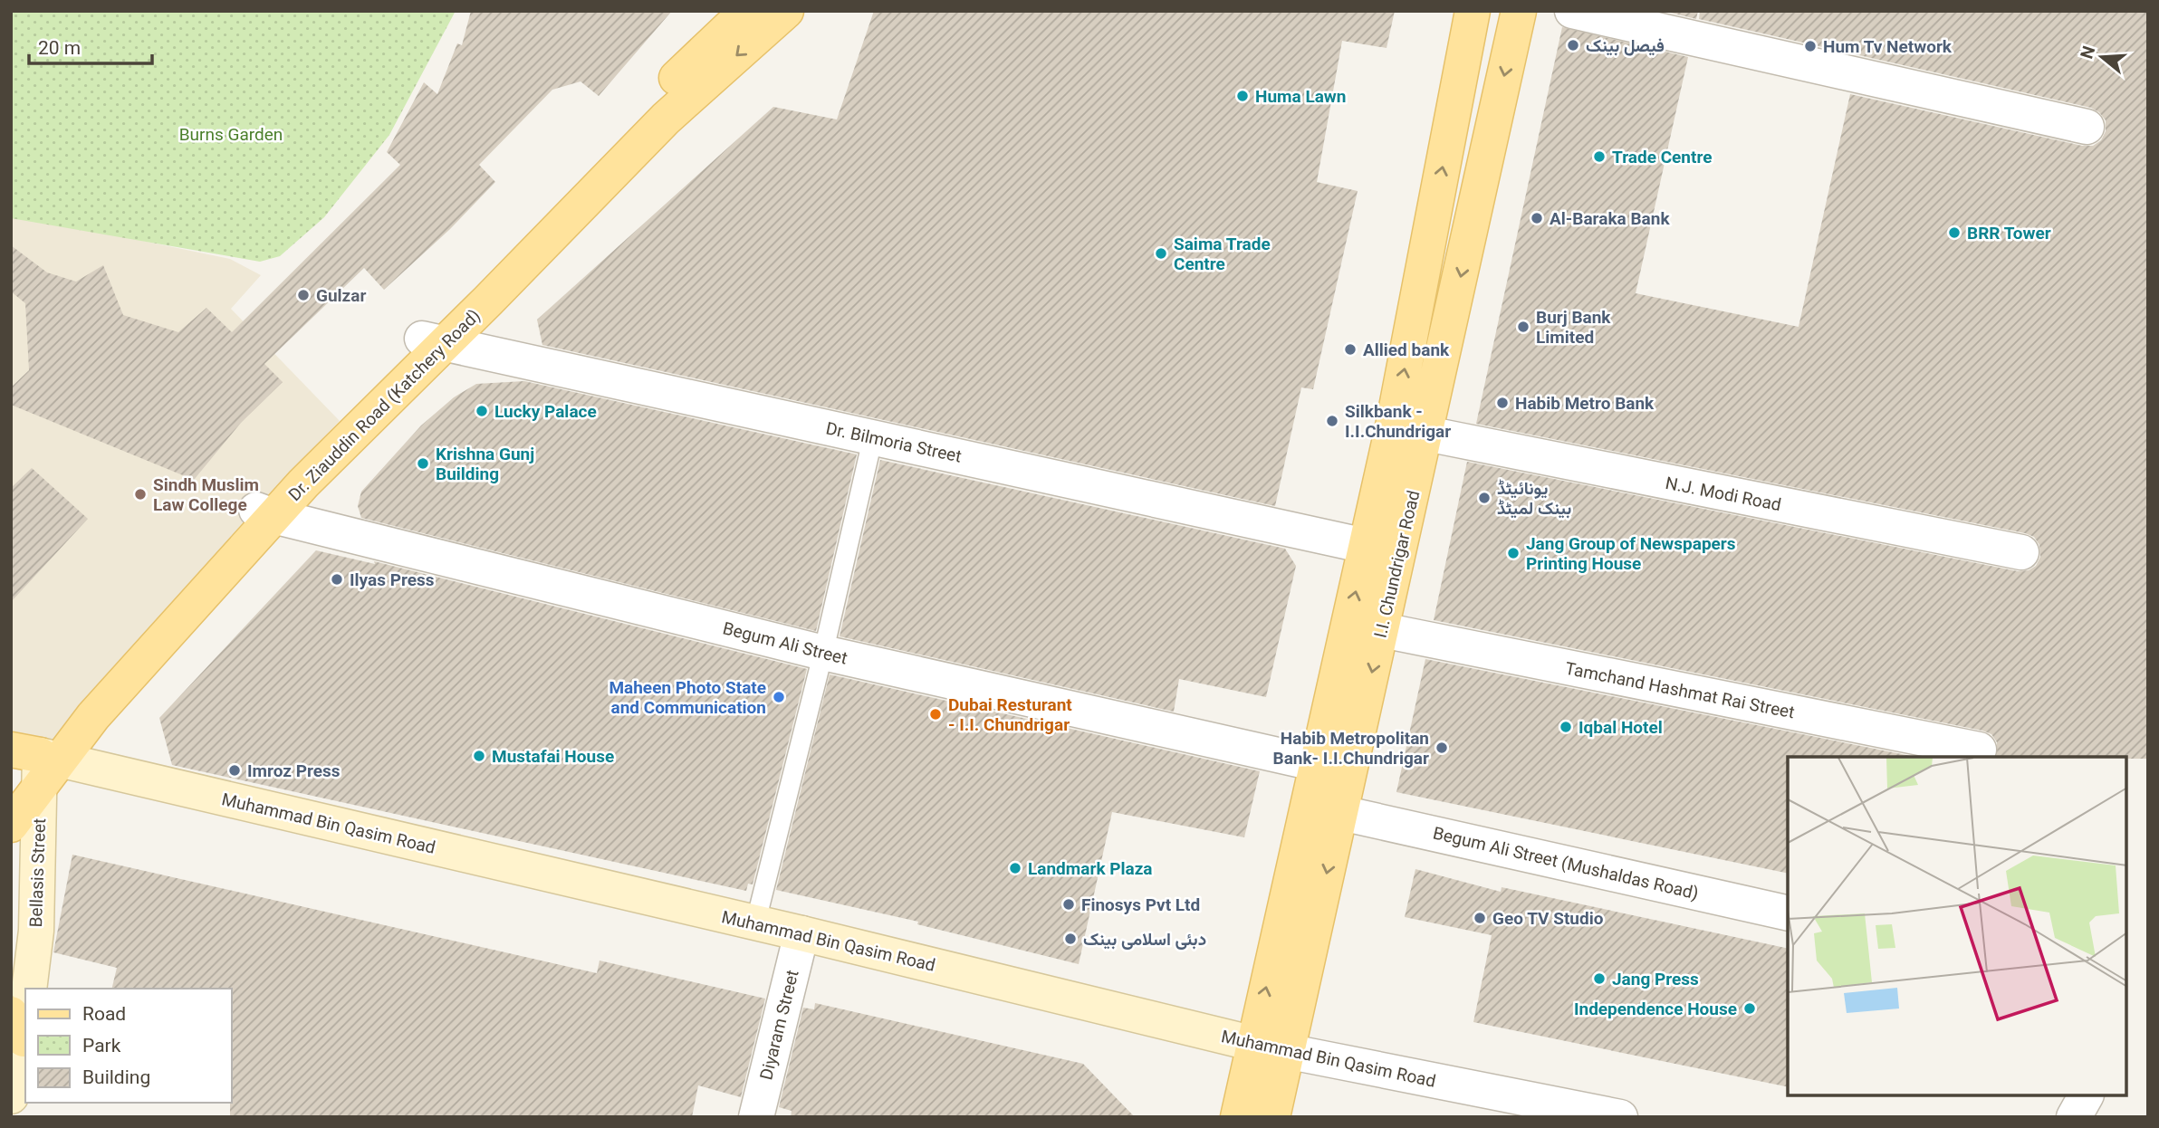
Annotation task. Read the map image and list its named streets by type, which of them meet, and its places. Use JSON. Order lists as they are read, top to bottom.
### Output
{
  "streets": {
    "main road": [
      "Dr. Ziauddin Road (Katchery Road)",
      "I.I. Chundrigar Road",
      "Muhammad Bin Qasim Road",
      "Bellasis Street"
    ],
    "street": [
      "Dr. Bilmoria Street",
      "N.J. Modi Road",
      "Begum Ali Street",
      "Tamchand Hashmat Rai Street",
      "Begum Ali Street (Mushaldas Road)",
      "Diyaram Street"
    ]
  },
  "crossings": [
    ["Dr. Ziauddin Road (Katchery Road)", "Dr. Bilmoria Street"],
    ["Dr. Ziauddin Road (Katchery Road)", "Begum Ali Street"],
    ["Dr. Ziauddin Road (Katchery Road)", "Muhammad Bin Qasim Road"],
    ["Dr. Ziauddin Road (Katchery Road)", "Bellasis Street"],
    ["Dr. Bilmoria Street", "I.I. Chundrigar Road"],
    ["N.J. Modi Road", "I.I. Chundrigar Road"],
    ["I.I. Chundrigar Road", "Begum Ali Street"],
    ["I.I. Chundrigar Road", "Tamchand Hashmat Rai Street"],
    ["I.I. Chundrigar Road", "Muhammad Bin Qasim Road"],
    ["I.I. Chundrigar Road", "Begum Ali Street (Mushaldas Road)"],
    ["Muhammad Bin Qasim Road", "Bellasis Street"],
    ["Muhammad Bin Qasim Road", "Diyaram Street"]
  ],
  "parks": ["Burns Garden"],
  "places": [
    "فیصل بینک",
    "Hum Tv Network",
    "Huma Lawn",
    "Trade Centre",
    "Al-Baraka Bank",
    "BRR Tower",
    "Saima Trade Centre",
    "Gulzar",
    "Burj Bank Limited",
    "Allied bank",
    "Habib Metro Bank",
    "Lucky Palace",
    "Silkbank - I.I.Chundrigar",
    "Krishna Gunj Building",
    "Sindh Muslim Law College",
    "یونائیٹڈ بینک لمیٹڈ",
    "Jang Group of Newspapers Printing House",
    "Ilyas Press",
    "Maheen Photo State and Communication",
    "Dubai Resturant - I.I. Chundrigar",
    "Iqbal Hotel",
    "Habib Metropolitan Bank- I.I.Chundrigar",
    "Mustafai House",
    "Imroz Press",
    "Landmark Plaza",
    "Finosys Pvt Ltd",
    "Geo TV Studio",
    "دبئی اسلامی بینک",
    "Jang Press",
    "Independence House"
  ],
  "legend": ["Road", "Park", "Building"],
  "scale_bar": "20 m",
  "north": "left"
}
